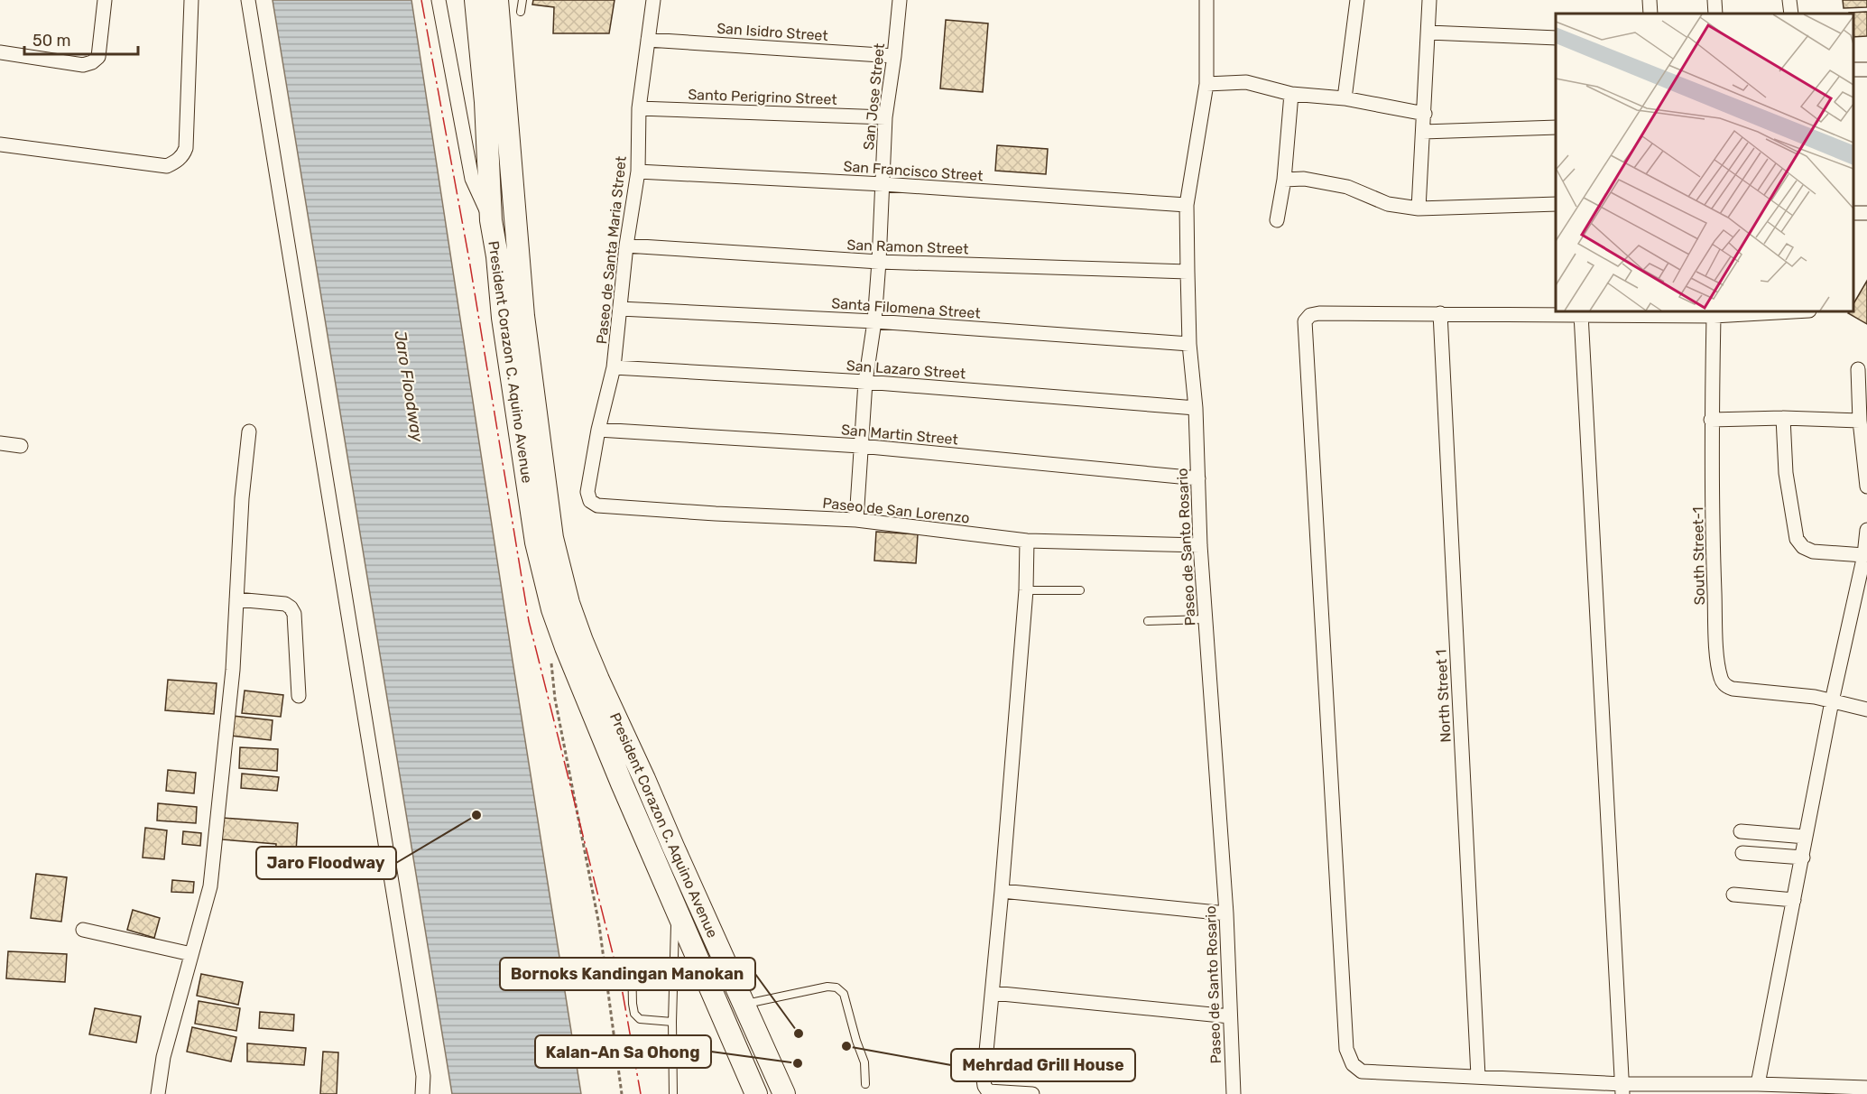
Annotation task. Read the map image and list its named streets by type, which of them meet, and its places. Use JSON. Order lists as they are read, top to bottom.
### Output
{
  "streets": {
    "main road": ["President Corazon C. Aquino Avenue"],
    "street": [
      "San Isidro Street",
      "Santo Perigrino Street",
      "San Jose Street",
      "San Francisco Street",
      "San Ramon Street",
      "Paseo de Santa Maria Street",
      "Santa Filomena Street",
      "San Lazaro Street",
      "San Martin Street",
      "Paseo de San Lorenzo",
      "Paseo de Santo Rosario",
      "South Street-1",
      "North Street 1"
    ]
  },
  "crossings": [
    ["San Isidro Street", "San Jose Street"],
    ["San Isidro Street", "Paseo de Santa Maria Street"],
    ["Santo Perigrino Street", "San Jose Street"],
    ["Santo Perigrino Street", "Paseo de Santa Maria Street"],
    ["San Jose Street", "San Francisco Street"],
    ["San Jose Street", "San Ramon Street"],
    ["San Jose Street", "Santa Filomena Street"],
    ["San Jose Street", "San Lazaro Street"],
    ["San Jose Street", "San Martin Street"],
    ["San Jose Street", "Paseo de San Lorenzo"],
    ["San Francisco Street", "Paseo de Santa Maria Street"],
    ["San Francisco Street", "Paseo de Santo Rosario"],
    ["San Ramon Street", "Paseo de Santa Maria Street"],
    ["San Ramon Street", "Paseo de Santo Rosario"],
    ["Paseo de Santa Maria Street", "Santa Filomena Street"],
    ["Paseo de Santa Maria Street", "San Lazaro Street"],
    ["Paseo de Santa Maria Street", "San Martin Street"],
    ["Paseo de Santa Maria Street", "Paseo de San Lorenzo"],
    ["Santa Filomena Street", "Paseo de Santo Rosario"],
    ["San Lazaro Street", "Paseo de Santo Rosario"],
    ["San Martin Street", "Paseo de Santo Rosario"],
    ["Paseo de San Lorenzo", "Paseo de Santo Rosario"]
  ],
  "water": ["Jaro Floodway"],
  "places": [
    "Jaro Floodway",
    "Bornoks Kandingan Manokan",
    "Mehrdad Grill House",
    "Kalan-An Sa Ohong"
  ],
  "scale_bar": "50 m"
}
